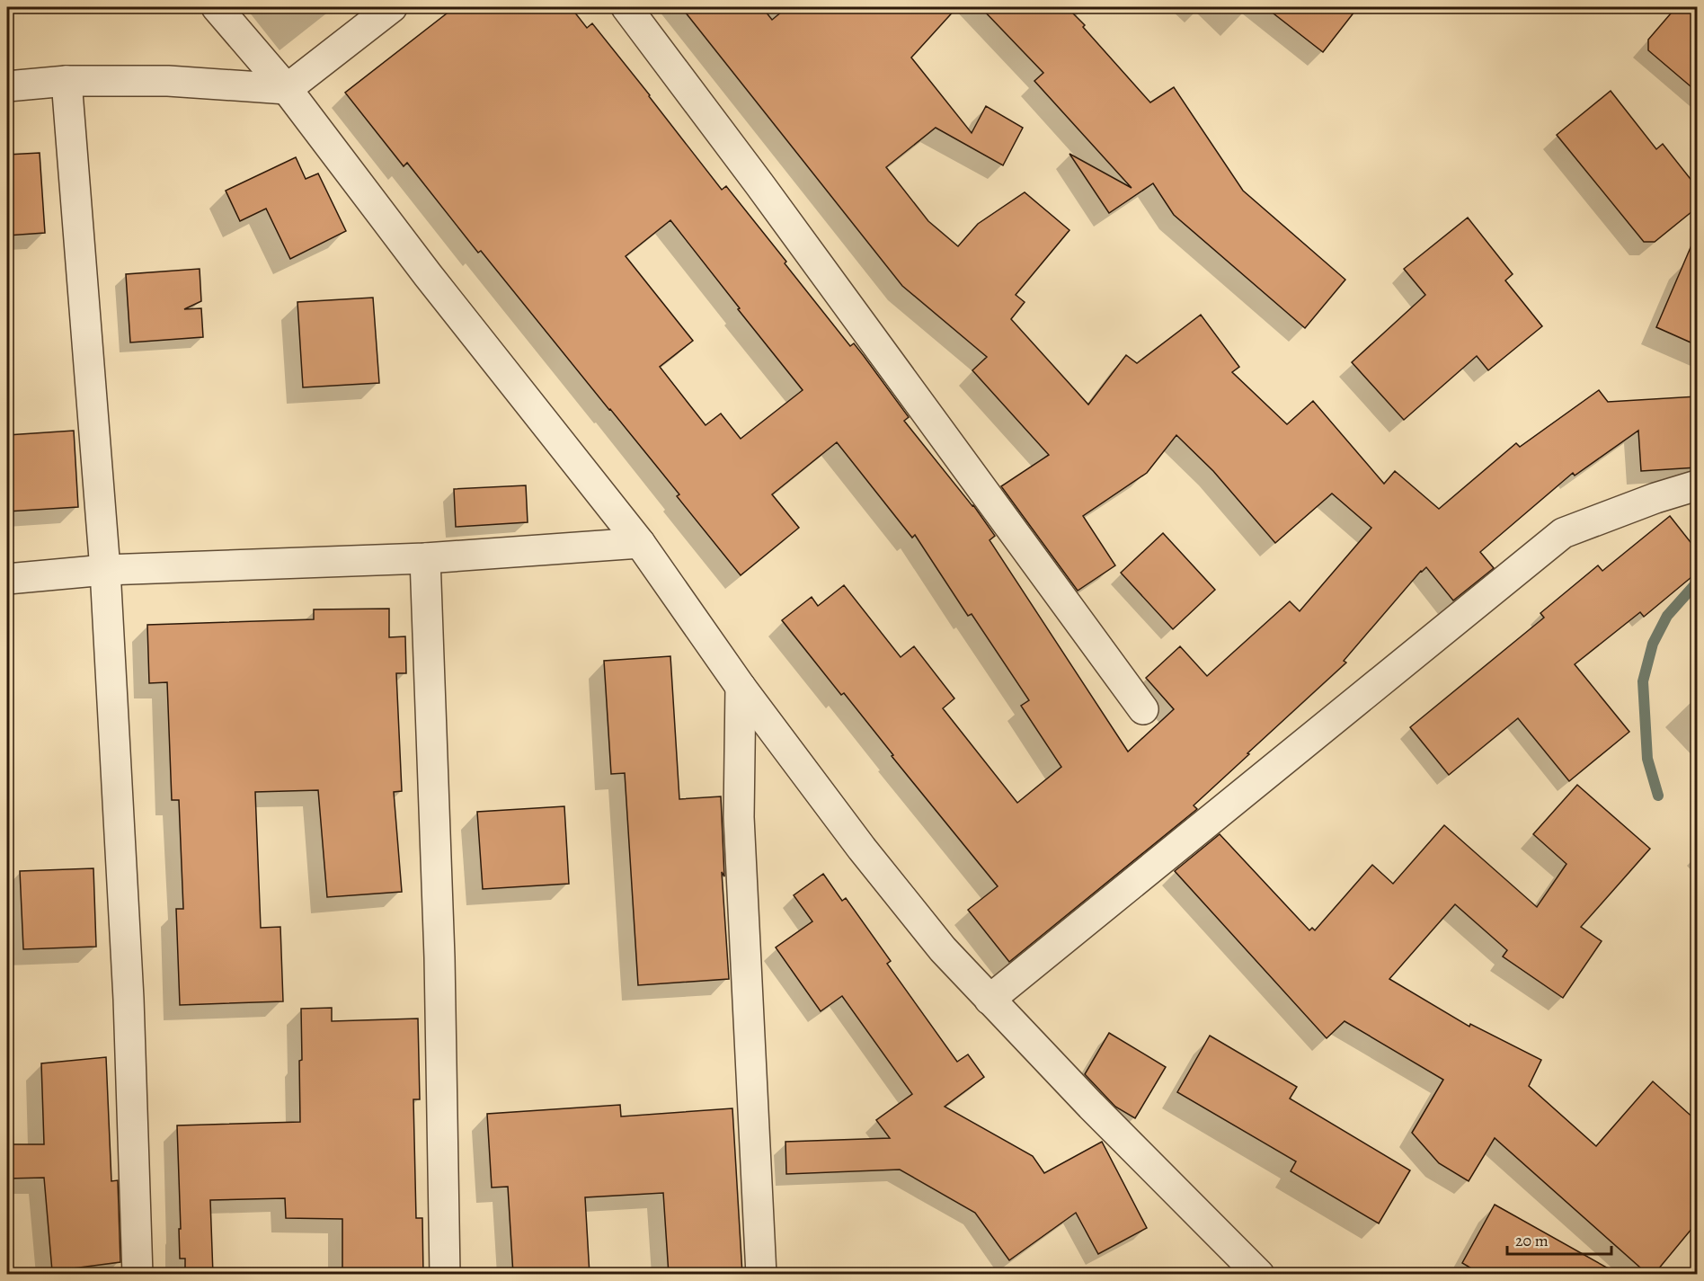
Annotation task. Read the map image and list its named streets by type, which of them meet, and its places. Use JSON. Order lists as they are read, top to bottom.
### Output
{
  "scale_bar": "20 m"
}
